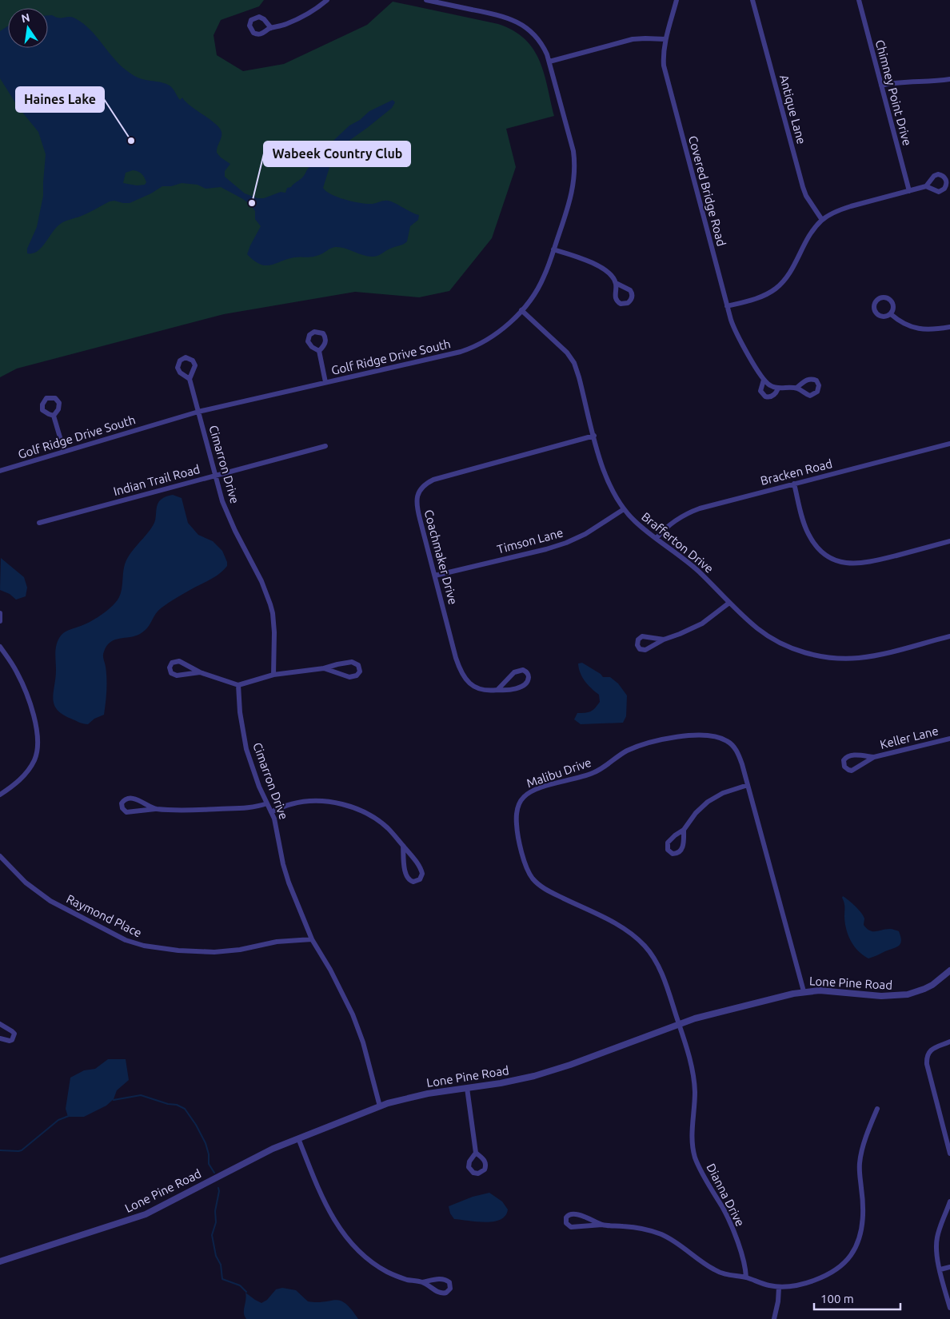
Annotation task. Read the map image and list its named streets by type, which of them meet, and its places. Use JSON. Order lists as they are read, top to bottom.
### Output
{
  "streets": {
    "street": [
      "Chimney Point Drive",
      "Antique Lane",
      "Covered Bridge Road",
      "Golf Ridge Drive South",
      "Cimarron Drive",
      "Bracken Road",
      "Indian Trail Road",
      "Timson Lane",
      "Brafferton Drive",
      "Coachmaker Drive",
      "Keller Lane",
      "Malibu Drive",
      "Raymond Place",
      "Lone Pine Road",
      "Dianna Drive"
    ]
  },
  "crossings": [
    ["Golf Ridge Drive South", "Cimarron Drive"],
    ["Golf Ridge Drive South", "Brafferton Drive"],
    ["Cimarron Drive", "Indian Trail Road"],
    ["Cimarron Drive", "Raymond Place"],
    ["Cimarron Drive", "Lone Pine Road"],
    ["Bracken Road", "Brafferton Drive"],
    ["Timson Lane", "Brafferton Drive"],
    ["Timson Lane", "Coachmaker Drive"],
    ["Brafferton Drive", "Coachmaker Drive"],
    ["Malibu Drive", "Lone Pine Road"],
    ["Malibu Drive", "Dianna Drive"],
    ["Lone Pine Road", "Dianna Drive"]
  ],
  "places": ["Haines Lake", "Wabeek Country Club"],
  "scale_bar": "100 m",
  "north": "top"
}
